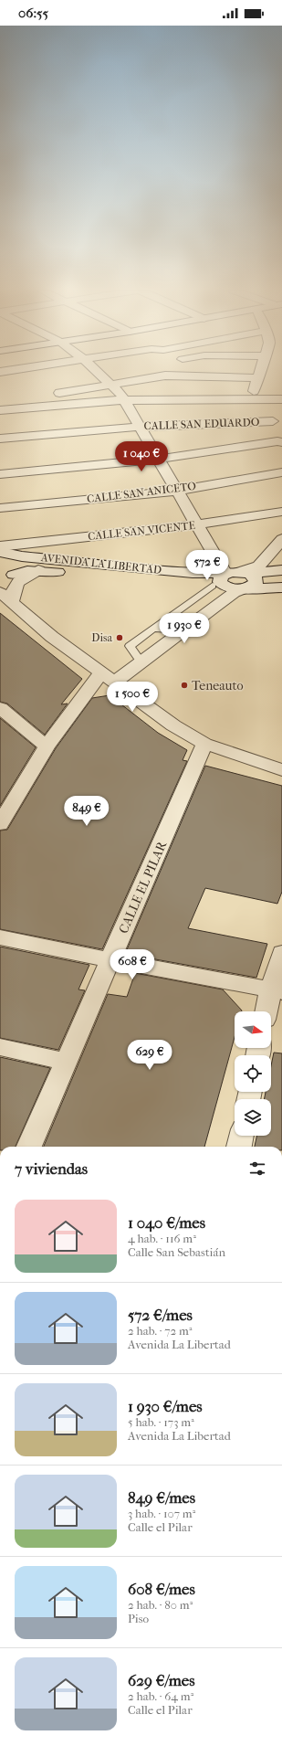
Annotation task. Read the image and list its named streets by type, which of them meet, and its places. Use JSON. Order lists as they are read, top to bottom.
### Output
{
  "streets": {
    "street": [
      "CALLE SAN EDUARDO",
      "CALLE SAN ANICETO",
      "CALLE SAN VICENTE",
      "AVENIDA LA LIBERTAD",
      "CALLE EL PILAR"
    ]
  },
  "places": ["Disa", "Teneauto"],
  "north": "right",
  "page": {
    "status": "06:55",
    "price": [
      "1 040 €",
      "572 €",
      "1 930 €",
      "1 500 €",
      "849 €",
      "608 €",
      "629 €"
    ],
    "heading": "7 viviendas",
    "list": [
      {
        "name": "1 040 €/mes",
        "note": "4 hab. · 116 m² · Calle San Sebastián"
      },
      {
        "name": "572 €/mes",
        "note": "2 hab. · 72 m² · Avenida La Libertad"
      },
      {
        "name": "1 930 €/mes",
        "note": "5 hab. · 173 m² · Avenida La Libertad"
      },
      {
        "name": "849 €/mes",
        "note": "3 hab. · 107 m² · Calle el Pilar"
      },
      {
        "name": "608 €/mes",
        "note": "2 hab. · 80 m² · Piso"
      },
      {
        "name": "629 €/mes",
        "note": "2 hab. · 64 m² · Calle el Pilar"
      }
    ]
  }
}
